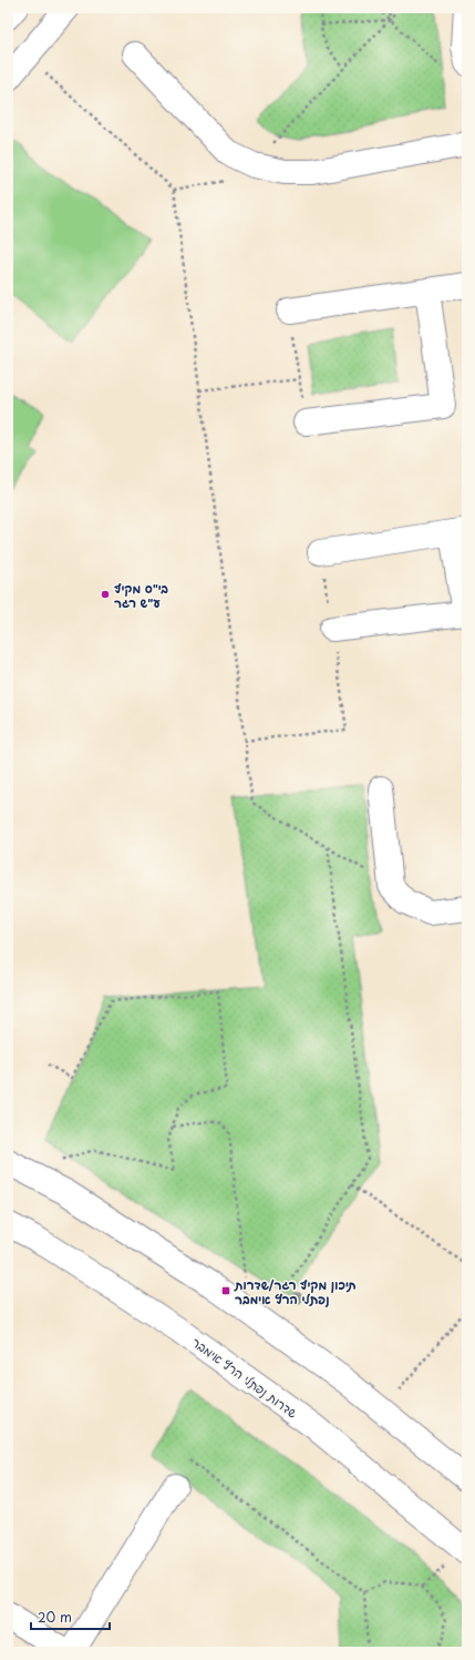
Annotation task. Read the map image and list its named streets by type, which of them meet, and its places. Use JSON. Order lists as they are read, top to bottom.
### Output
{
  "streets": {
    "main road": ["שדרות נפתלי הרץ אימבר"]
  },
  "places": {
    "other": ["בי\"ס מקיף ע\"ש רגר"],
    "transit": ["תיכון מקיף רגר/שדרות נפתלי הרץ אימבר"]
  },
  "scale_bar": "20 m"
}
